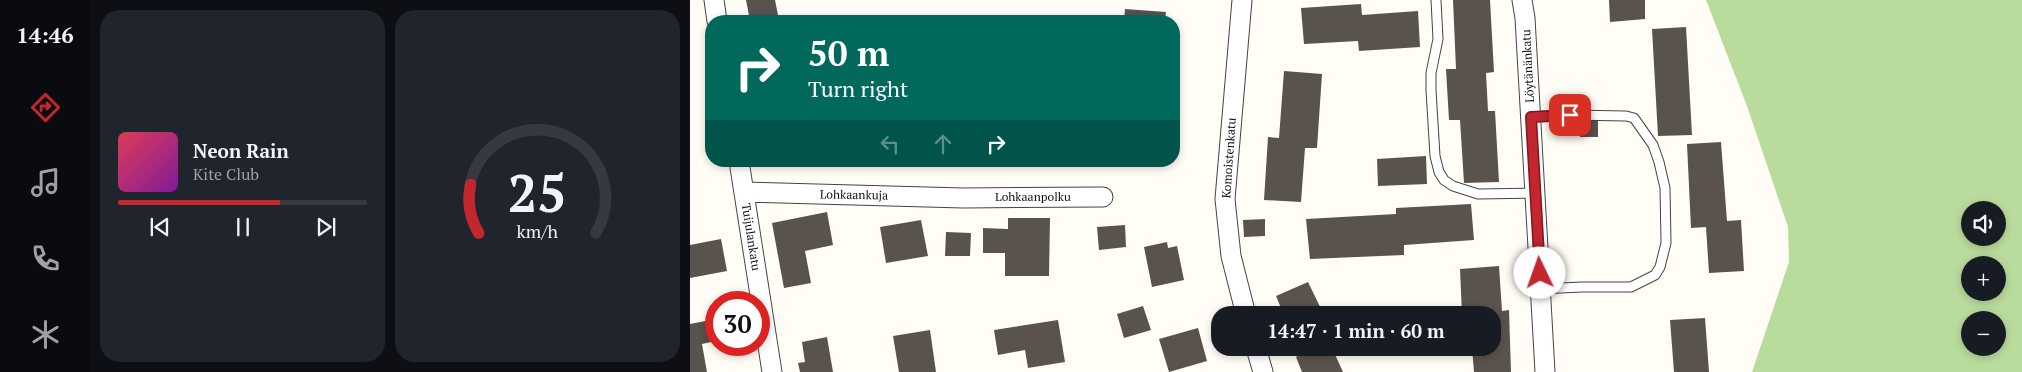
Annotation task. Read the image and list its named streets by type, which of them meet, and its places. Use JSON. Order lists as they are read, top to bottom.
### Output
{
  "streets": {
    "street": [
      "Löytänänkatu",
      "Komoistenkatu",
      "Lohkaankuja",
      "Lohkaanpolku",
      "Tuijulankatu"
    ]
  },
  "crossings": [
    ["Lohkaankuja", "Lohkaanpolku"],
    ["Lohkaankuja", "Tuijulankatu"]
  ],
  "page": {
    "tabs": "14:46",
    "turn": ["50 m", "Turn right"],
    "song": ["Neon Rain", "Kite Club"],
    "map_buttons": ["+", "−"],
    "limit": "30",
    "trip": "14:47 · 1 min · 60 m",
    "gauge": ["25", "km/h"]
  }
}
